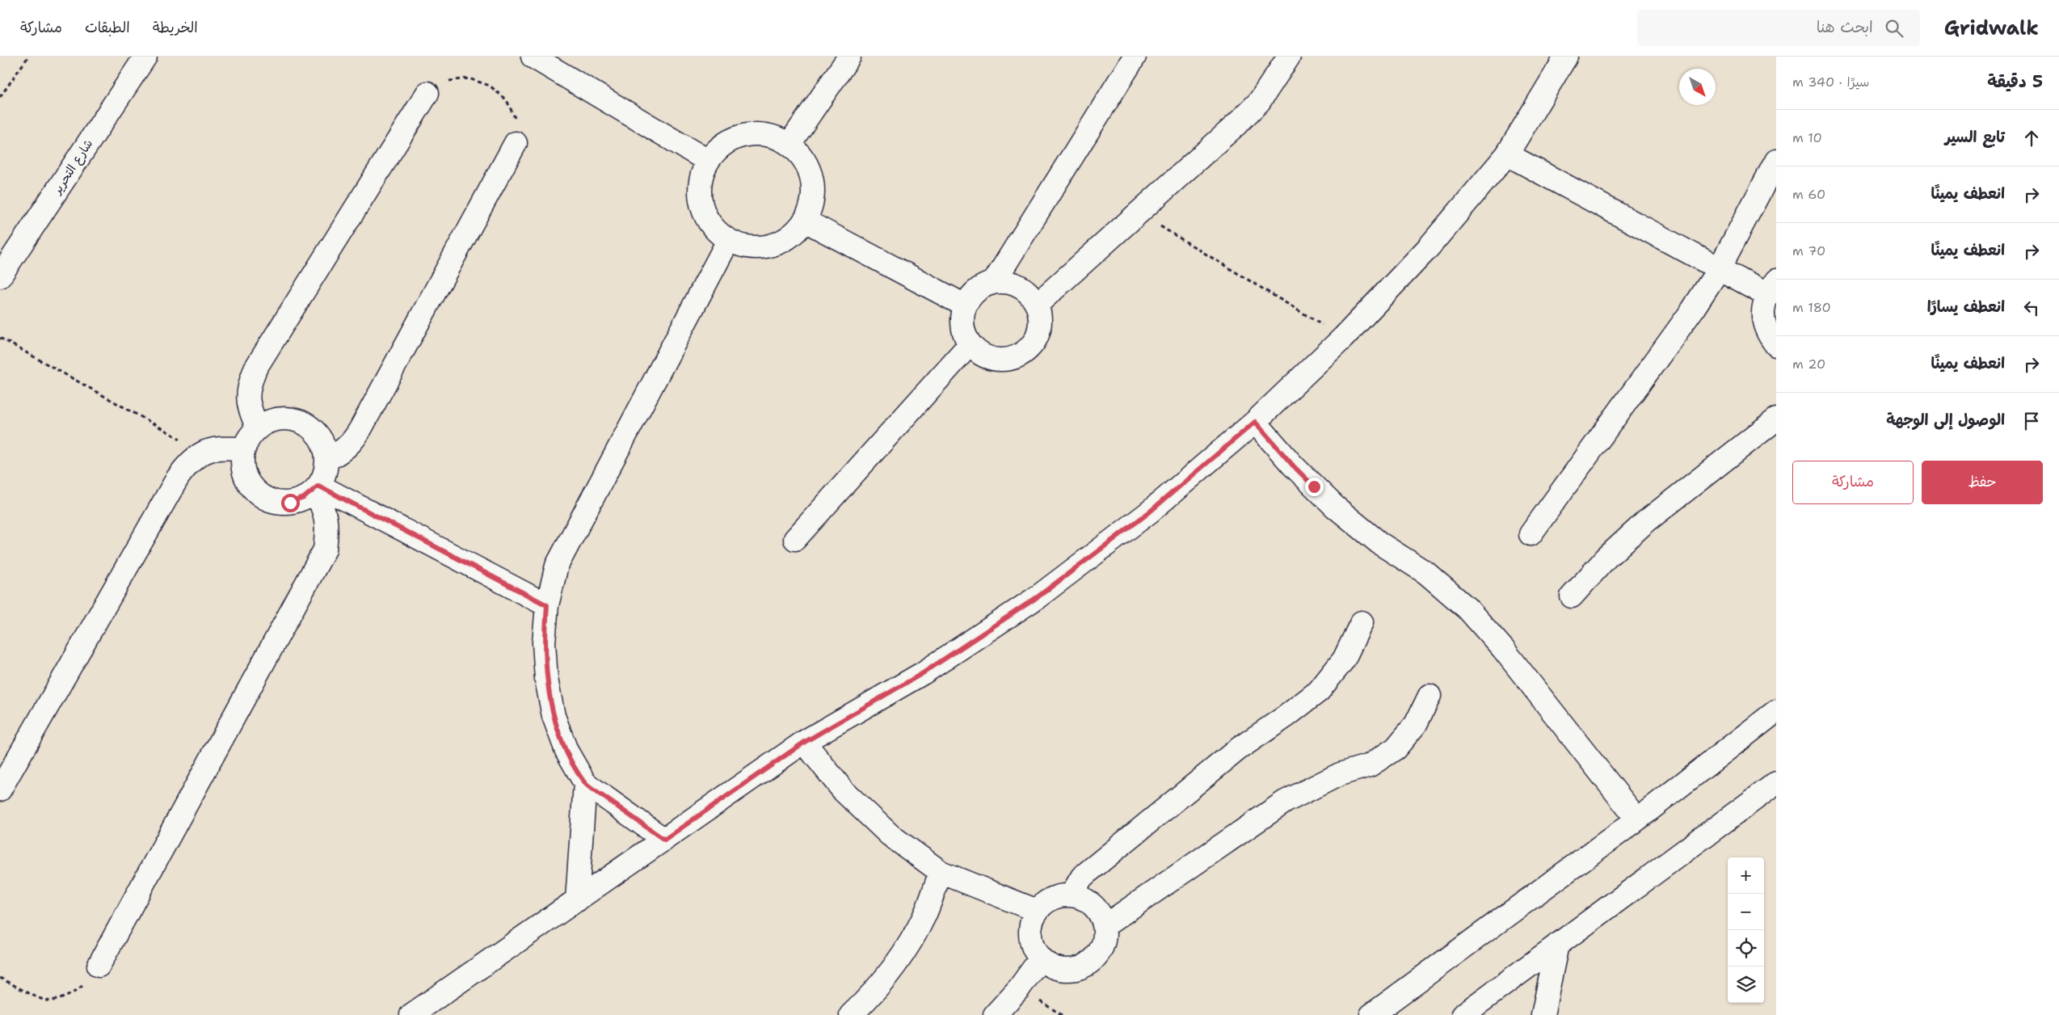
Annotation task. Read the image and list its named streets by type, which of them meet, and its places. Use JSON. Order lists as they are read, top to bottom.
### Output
{
  "streets": {
    "street": ["شارع التحرير"]
  },
  "north": "bottom right",
  "page": {
    "header": "Gridwalk",
    "search": "ابحث هنا",
    "nav": ["الخريطة", "الطبقات", "مشاركة"],
    "heading": ["5 دقيقة", "سيرًا · 340 m"],
    "list": [
      ["تابع السير", "10 m"],
      ["انعطف يمينًا", "60 m"],
      ["انعطف يمينًا", "70 m"],
      ["انعطف يسارًا", "180 m"],
      ["انعطف يمينًا", "20 m"],
      "الوصول إلى الوجهة"
    ],
    "buttons": ["حفظ", "مشاركة"],
    "map_buttons": ["+", "−"]
  }
}
